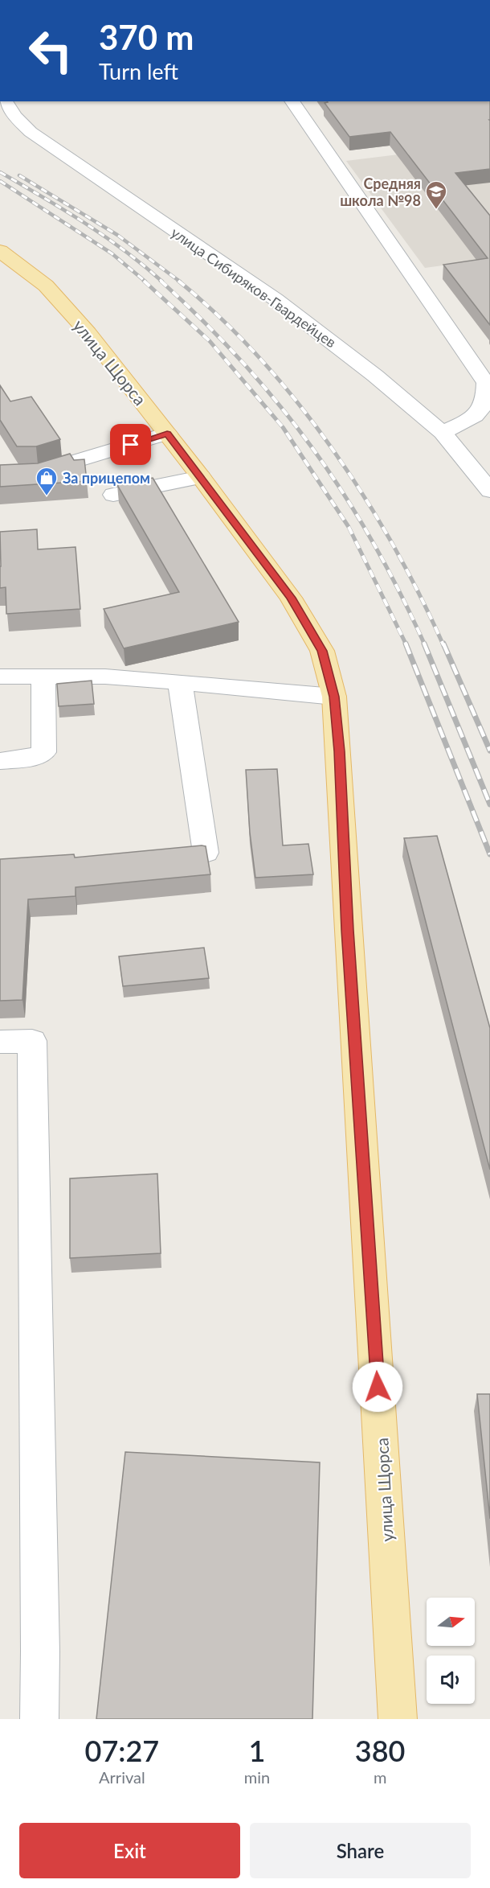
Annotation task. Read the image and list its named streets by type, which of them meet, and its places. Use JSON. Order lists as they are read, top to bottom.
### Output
{
  "streets": {
    "main road": ["улица Щорса"],
    "street": ["улица Сибиряков-Гвардейцев"]
  },
  "places": {
    "school or university": ["Средняя школа №98"],
    "shop": ["За прицепом"]
  },
  "north": "right",
  "page": {
    "turn": ["370 m", "Turn left"],
    "eta": [
      "07:27",
      "Arrival",
      "1",
      "min",
      "380",
      "m"
    ],
    "buttons": ["Exit", "Share"]
  }
}
